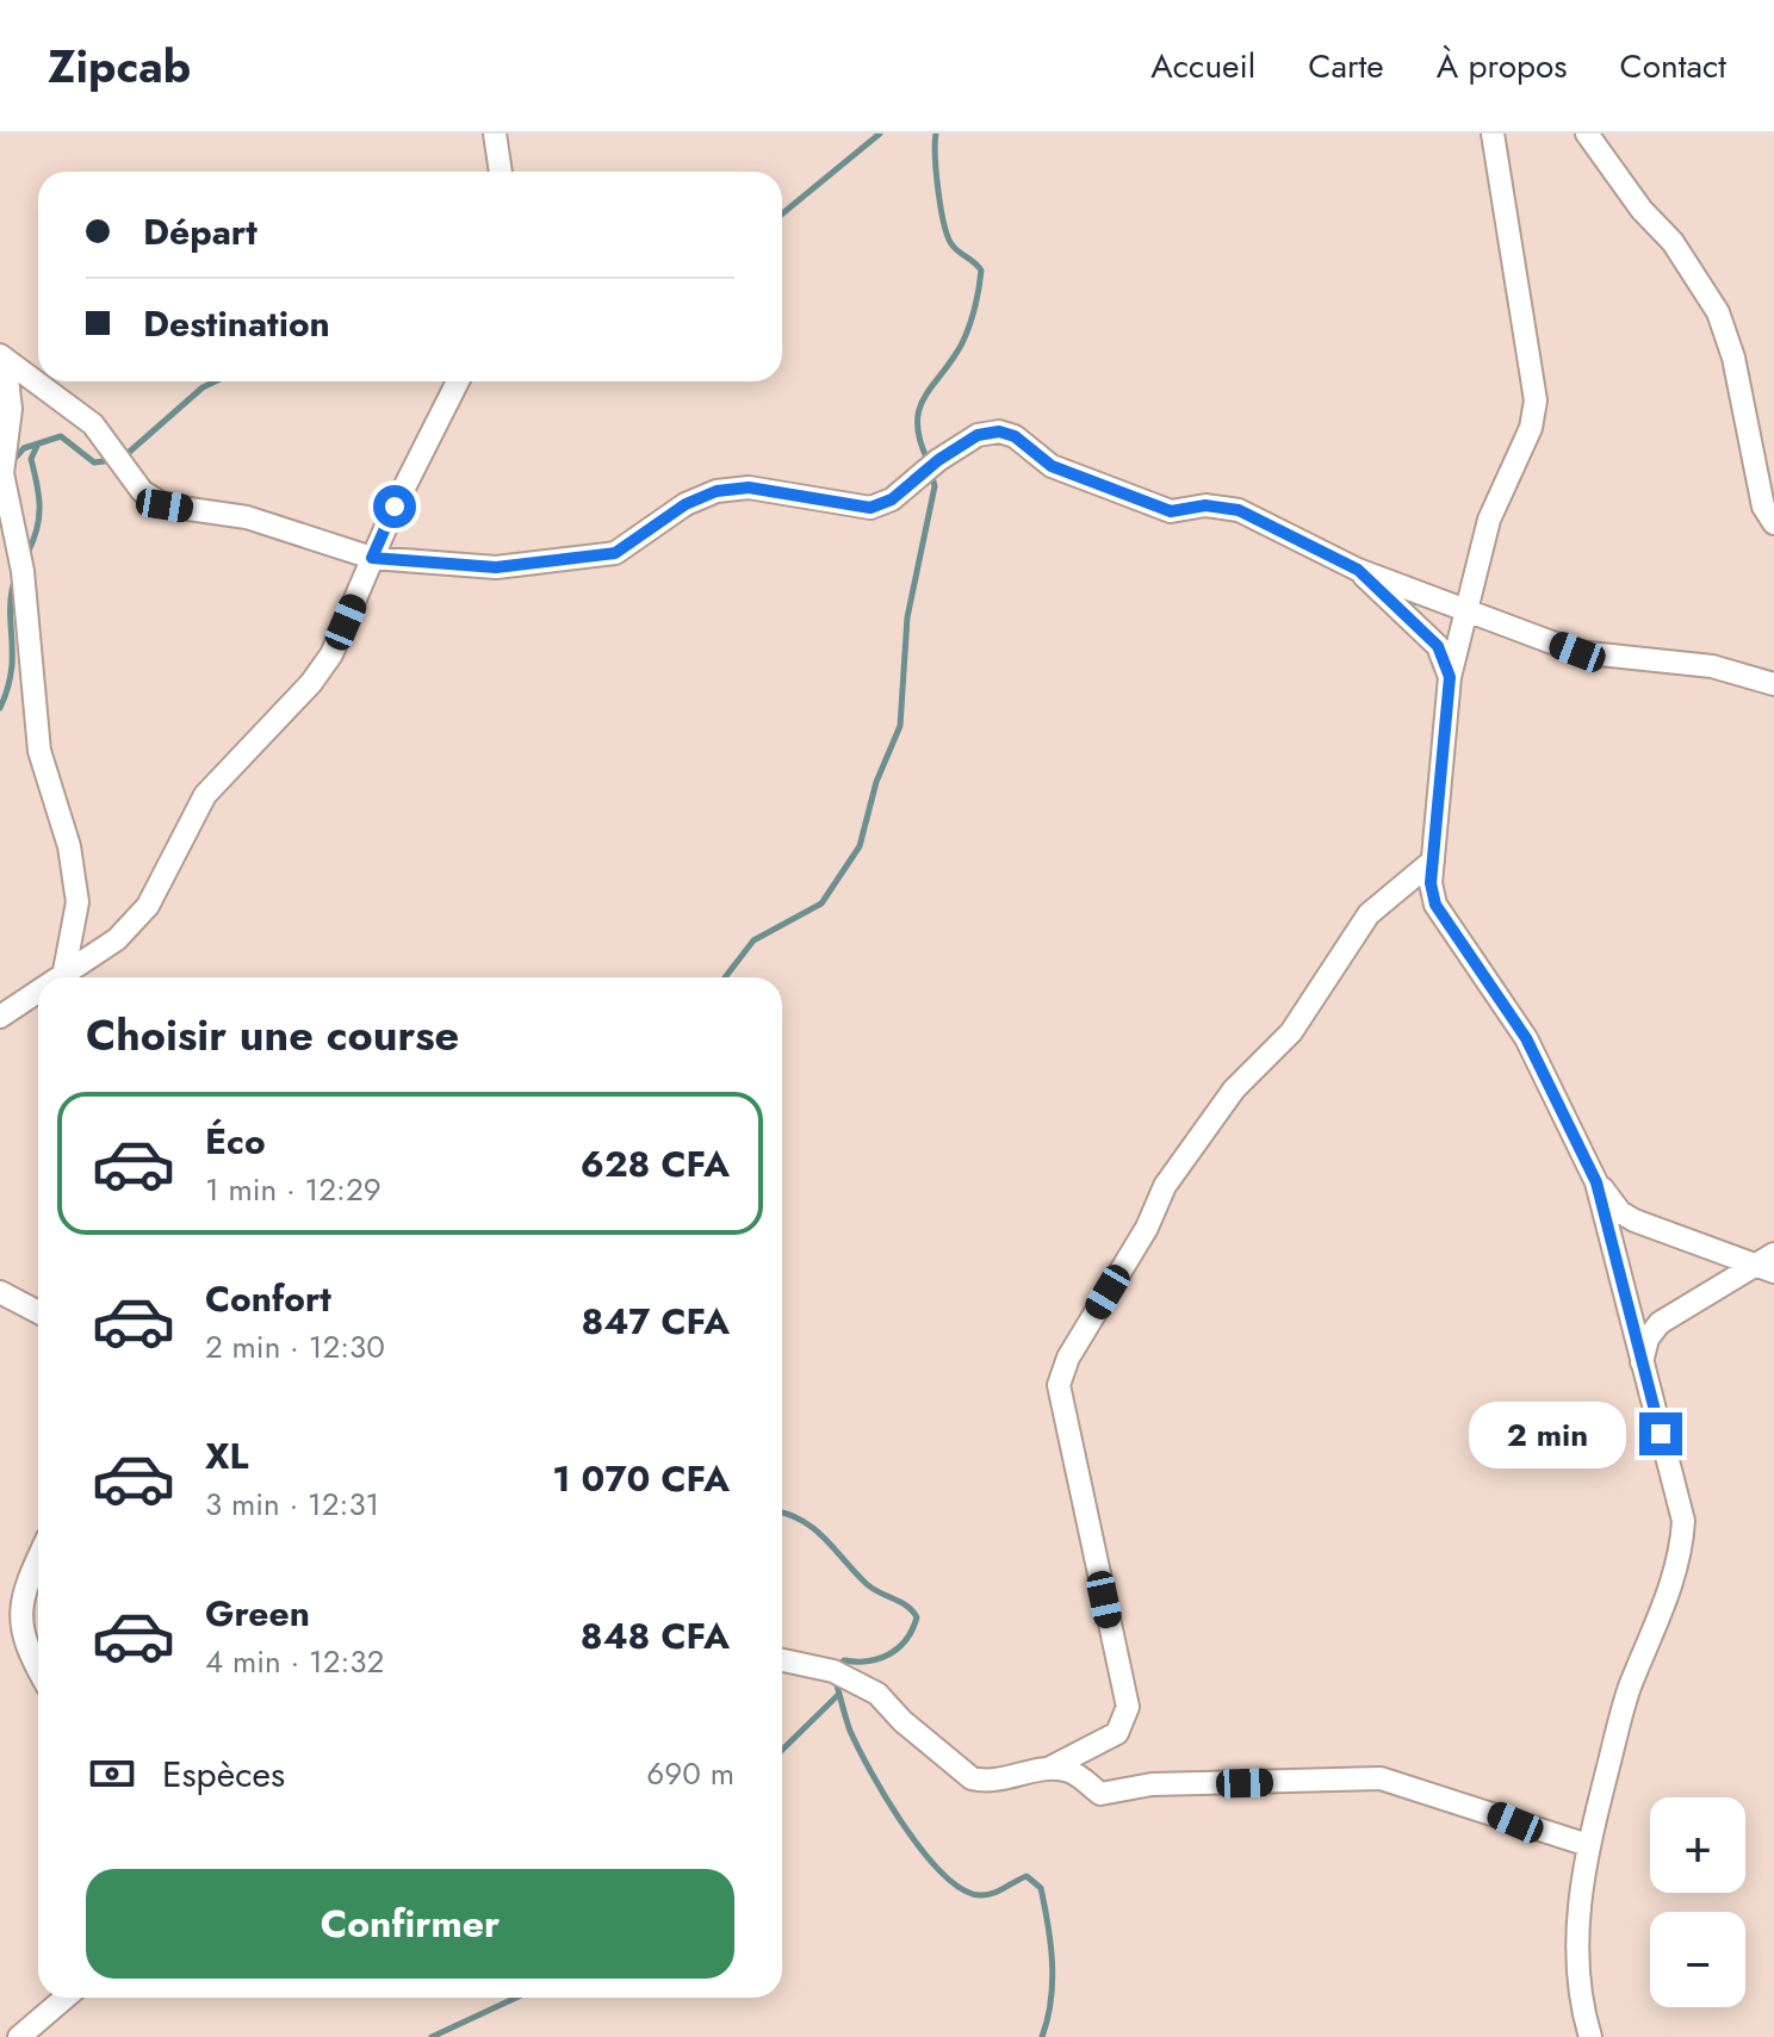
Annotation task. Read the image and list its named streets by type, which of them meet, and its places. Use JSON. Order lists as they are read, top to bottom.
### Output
{
  "page": {
    "header": "Zipcab",
    "nav": [
      "Accueil",
      "Carte",
      "À propos",
      "Contact"
    ],
    "banner": ["Départ", "Destination"],
    "heading": "Choisir une course",
    "list": [
      {
        "name": "Éco",
        "note": "1 min · 12:29",
        "value": "628 CFA"
      },
      {
        "name": "Confort",
        "note": "2 min · 12:30",
        "value": "847 CFA"
      },
      {
        "name": "XL",
        "note": "3 min · 12:31",
        "value": "1 070 CFA"
      },
      {
        "name": "Green",
        "note": "4 min · 12:32",
        "value": "848 CFA"
      }
    ],
    "bubble": "2 min",
    "pay": ["Espèces", "690 m"],
    "map_buttons": ["+", "−"],
    "buttons": "Confirmer"
  }
}
